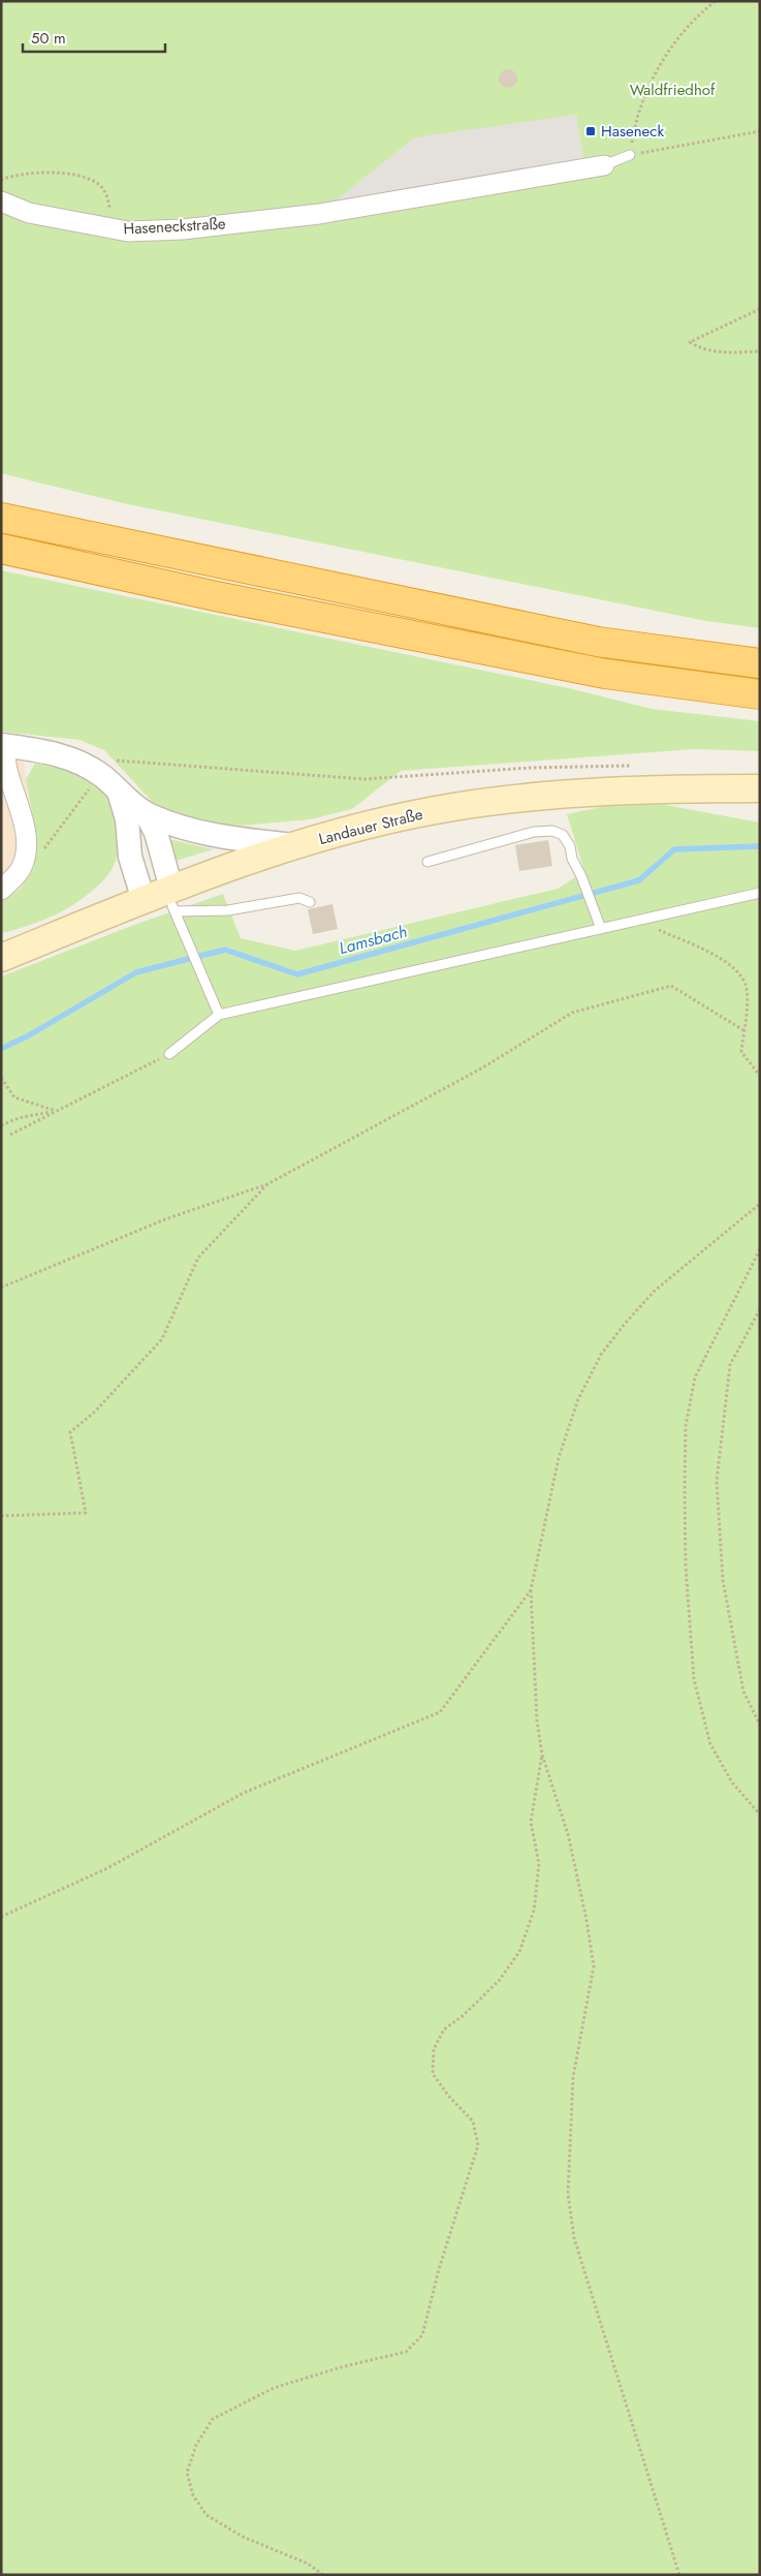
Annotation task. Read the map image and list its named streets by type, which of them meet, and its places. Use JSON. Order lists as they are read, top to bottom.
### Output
{
  "streets": {
    "main road": ["Landauer Straße"],
    "street": ["Haseneckstraße"]
  },
  "water": ["Lamsbach"],
  "parks": ["Waldfriedhof"],
  "places": {
    "transit": ["Haseneck"]
  },
  "scale_bar": "50 m"
}
